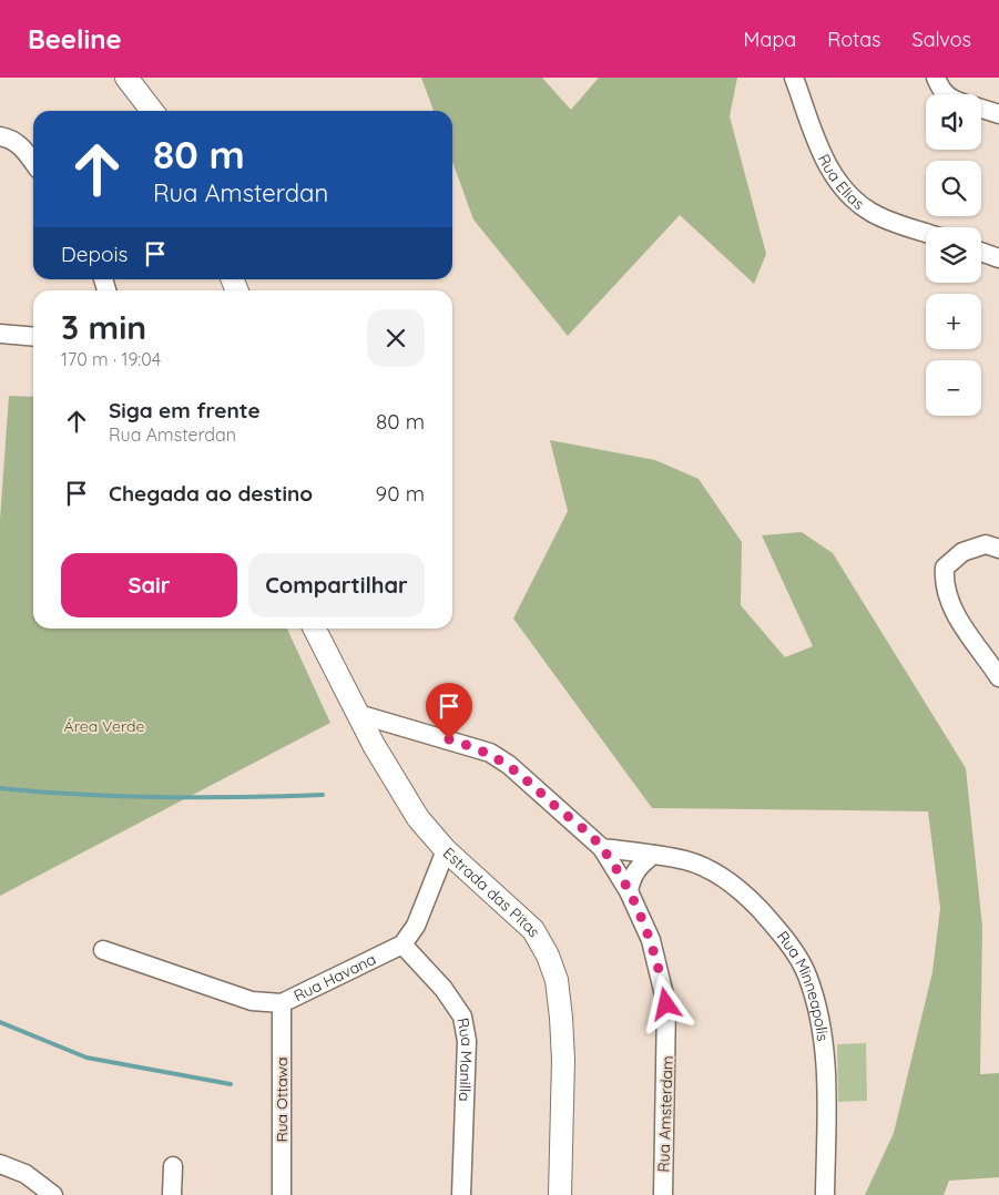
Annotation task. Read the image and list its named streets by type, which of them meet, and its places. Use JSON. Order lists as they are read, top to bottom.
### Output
{
  "streets": {
    "main road": ["Estrada das Pitas"],
    "street": [
      "Rua Elias",
      "Rua Havana",
      "Rua Minneapolis",
      "Rua Manilla",
      "Rua Ottawa",
      "Rua Amsterdam"
    ]
  },
  "crossings": [
    ["Estrada das Pitas", "Rua Amsterdam"],
    ["Rua Havana", "Rua Manilla"],
    ["Rua Havana", "Rua Ottawa"],
    ["Rua Minneapolis", "Rua Amsterdam"]
  ],
  "parks": ["Área Verde"],
  "page": {
    "header": "Beeline",
    "nav": ["Mapa", "Rotas", "Salvos"],
    "map_buttons": ["+", "−"],
    "turn": ["80 m", "Rua Amsterdan"],
    "then": "Depois",
    "heading": ["3 min", "170 m · 19:04"],
    "list": [
      {
        "name": "Siga em frente",
        "note": "Rua Amsterdan",
        "value": "80 m"
      },
      {
        "name": "Chegada ao destino",
        "value": "90 m"
      }
    ],
    "buttons": ["Sair", "Compartilhar"]
  }
}
